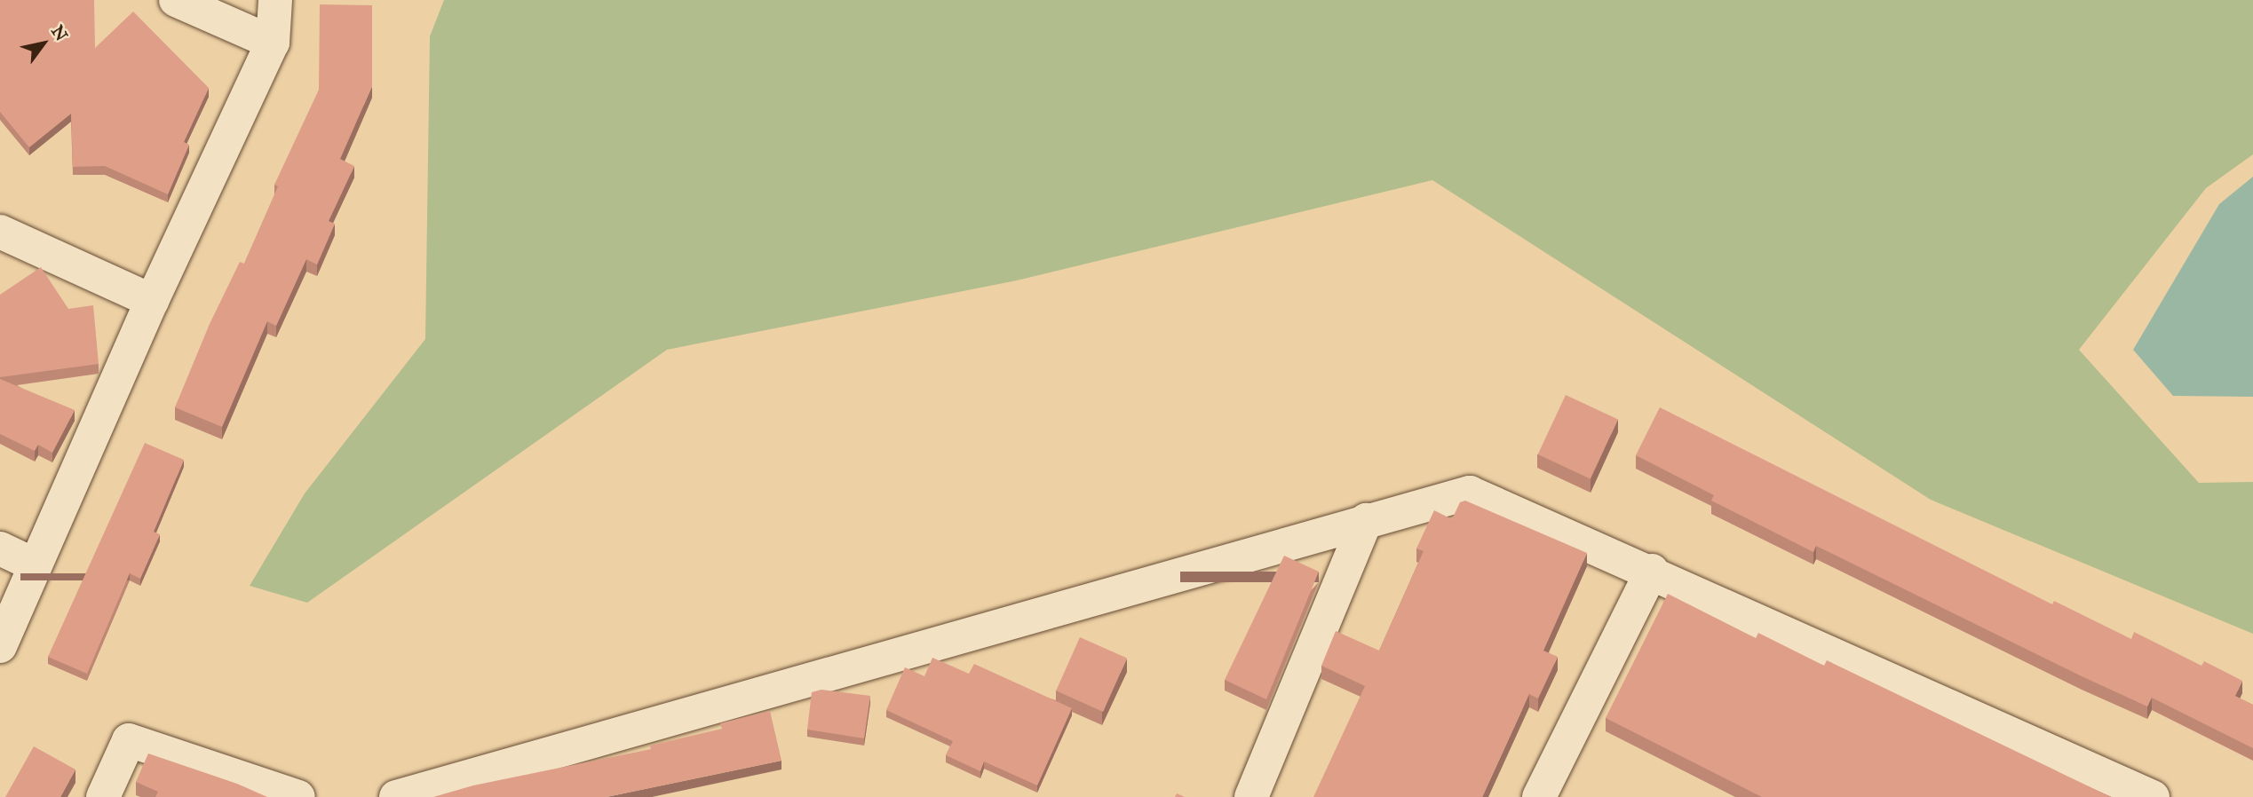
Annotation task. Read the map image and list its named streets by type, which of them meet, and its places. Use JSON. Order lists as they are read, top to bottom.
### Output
{
  "north": "top right"
}
